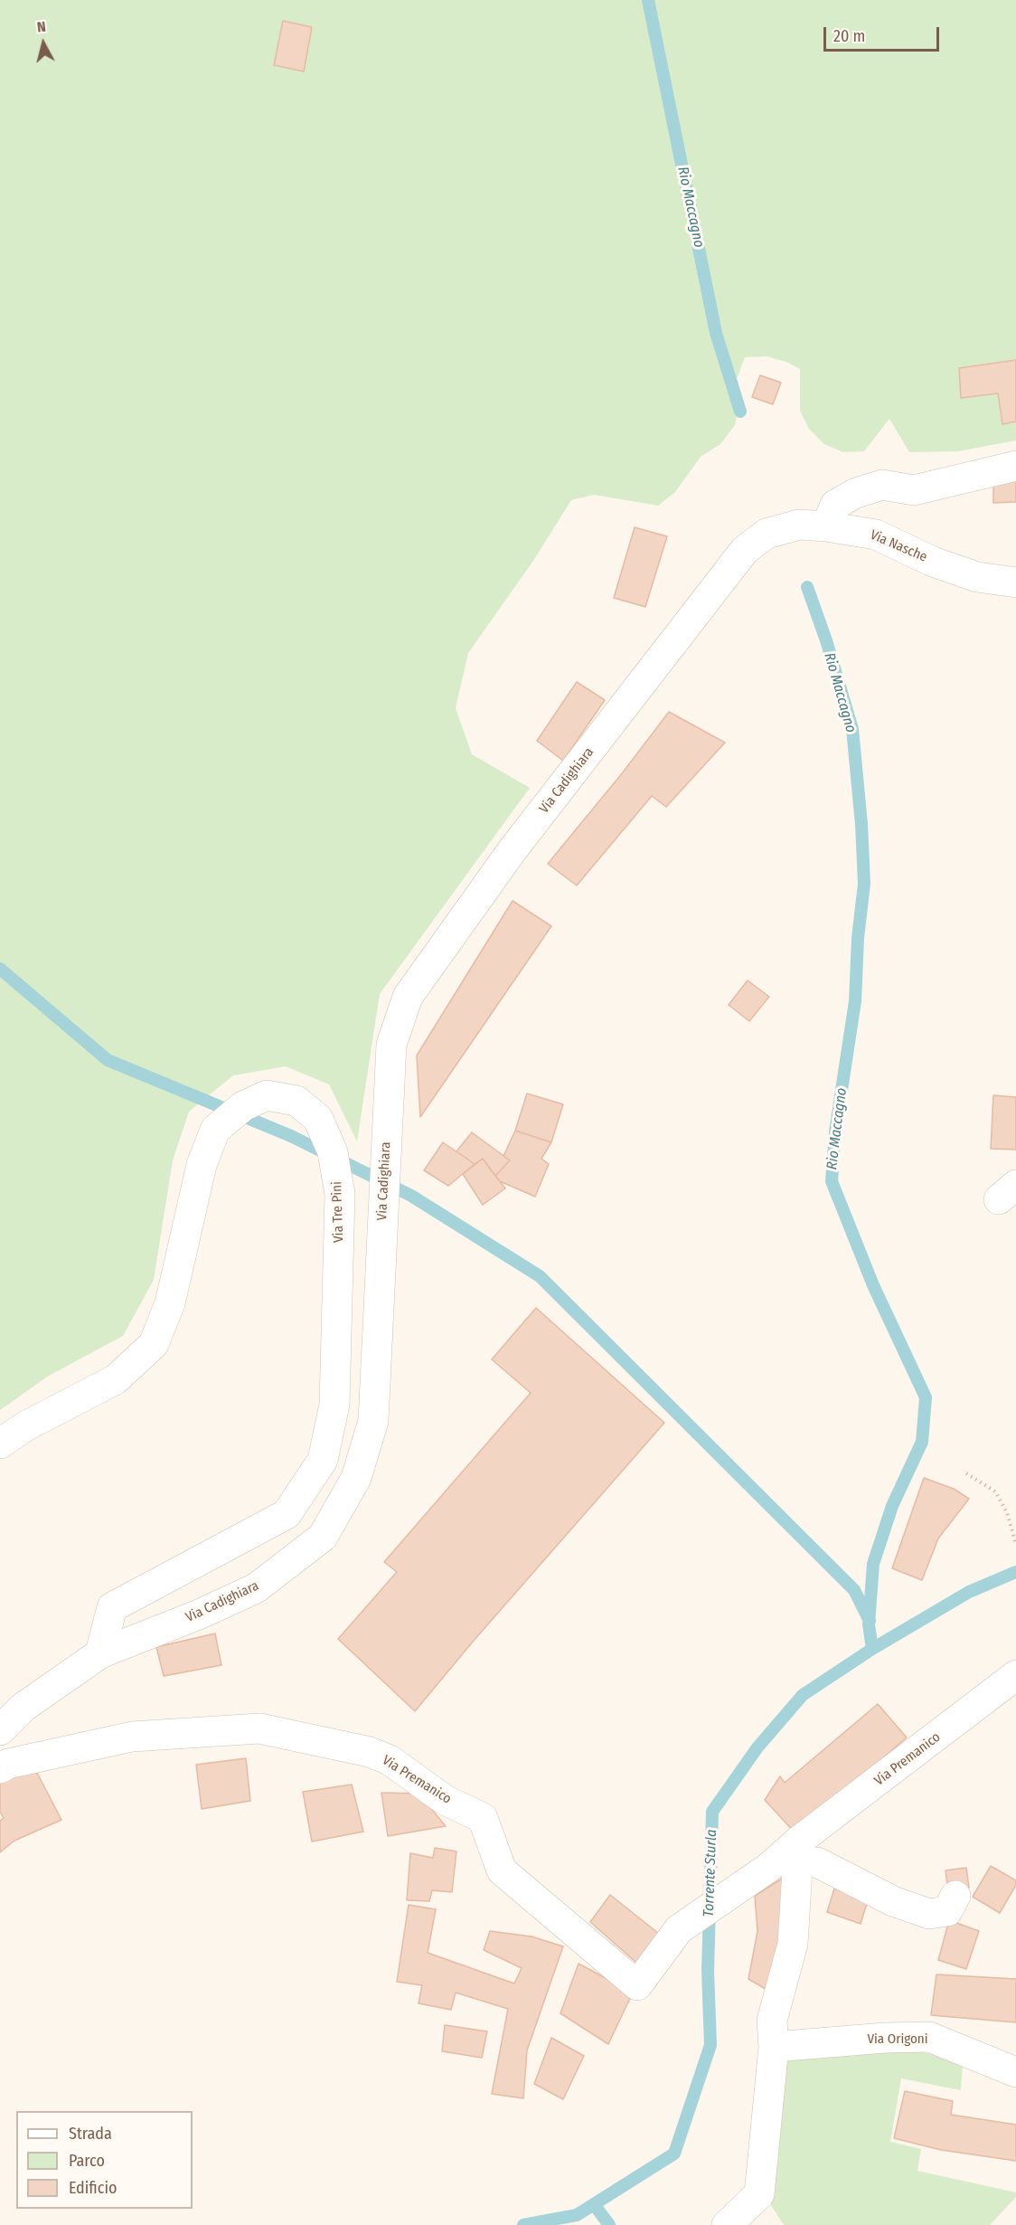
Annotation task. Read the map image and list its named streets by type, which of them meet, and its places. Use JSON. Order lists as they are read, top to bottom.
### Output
{
  "streets": {
    "street": [
      "Via Nasche",
      "Via Cadighiara",
      "Via Tre Pini",
      "Via Premanico",
      "Via Origoni"
    ]
  },
  "crossings": [
    ["Via Nasche", "Via Cadighiara"],
    ["Via Cadighiara", "Via Tre Pini"]
  ],
  "water": ["Rio Maccagno", "Torrente Sturla"],
  "legend": ["Strada", "Parco", "Edificio"],
  "scale_bar": "20 m",
  "north": "top"
}
